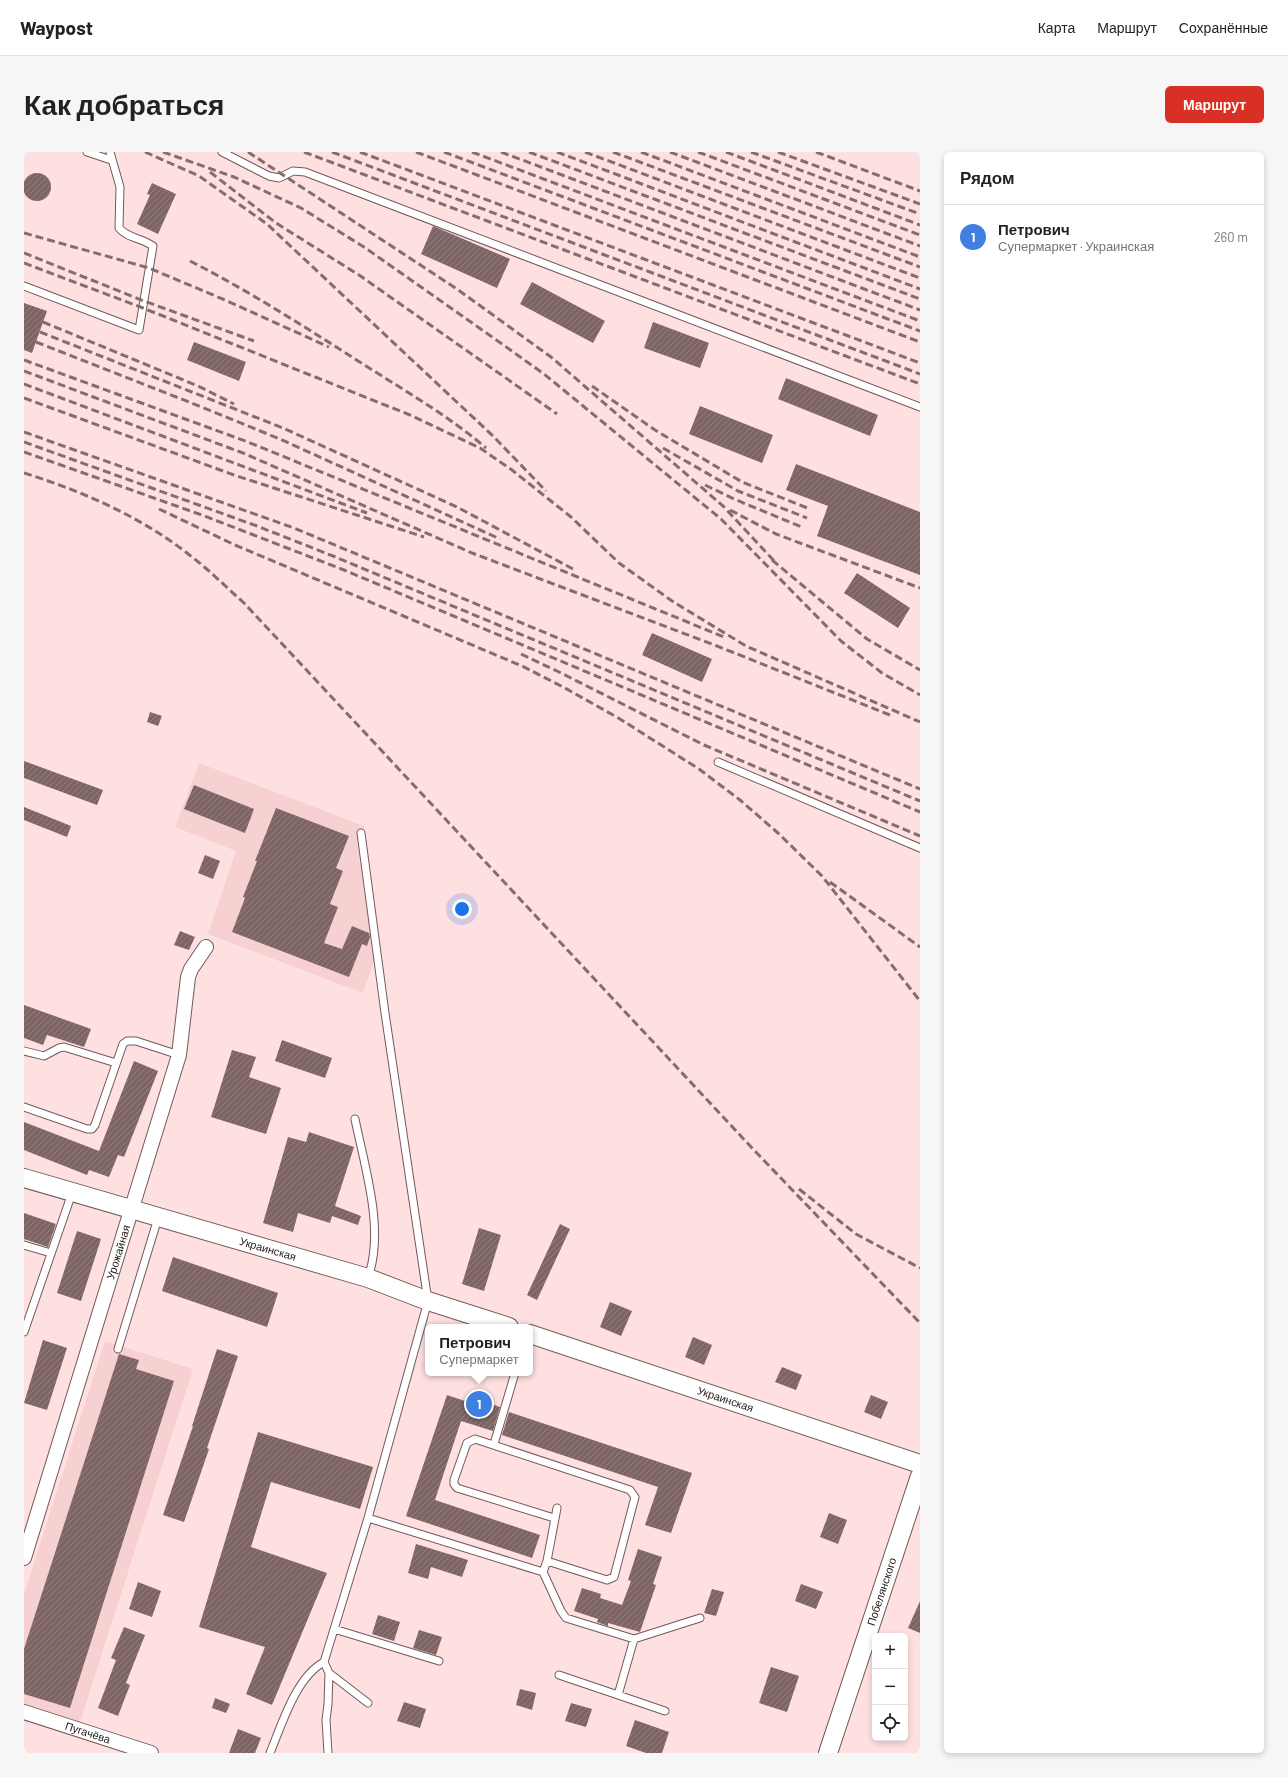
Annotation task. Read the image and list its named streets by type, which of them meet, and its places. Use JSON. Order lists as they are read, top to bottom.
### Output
{
  "streets": {
    "street": [
      "Украинская",
      "Урожайная",
      "Побелянского",
      "Пугачёва"
    ]
  },
  "crossings": [
    ["Украинская", "Урожайная"]
  ],
  "page": {
    "header": "Waypost",
    "nav": ["Карта", "Маршрут", "Сохранённые"],
    "buttons": "Маршрут",
    "title": "Как добраться",
    "heading": "Рядом",
    "list": [
      {
        "mark": "1",
        "name": "Петрович",
        "note": "Супермаркет · Украинская",
        "value": "260 m"
      }
    ],
    "popup": ["Петрович", "Супермаркет"],
    "pins": "1",
    "map_buttons": ["+", "−"]
  }
}
